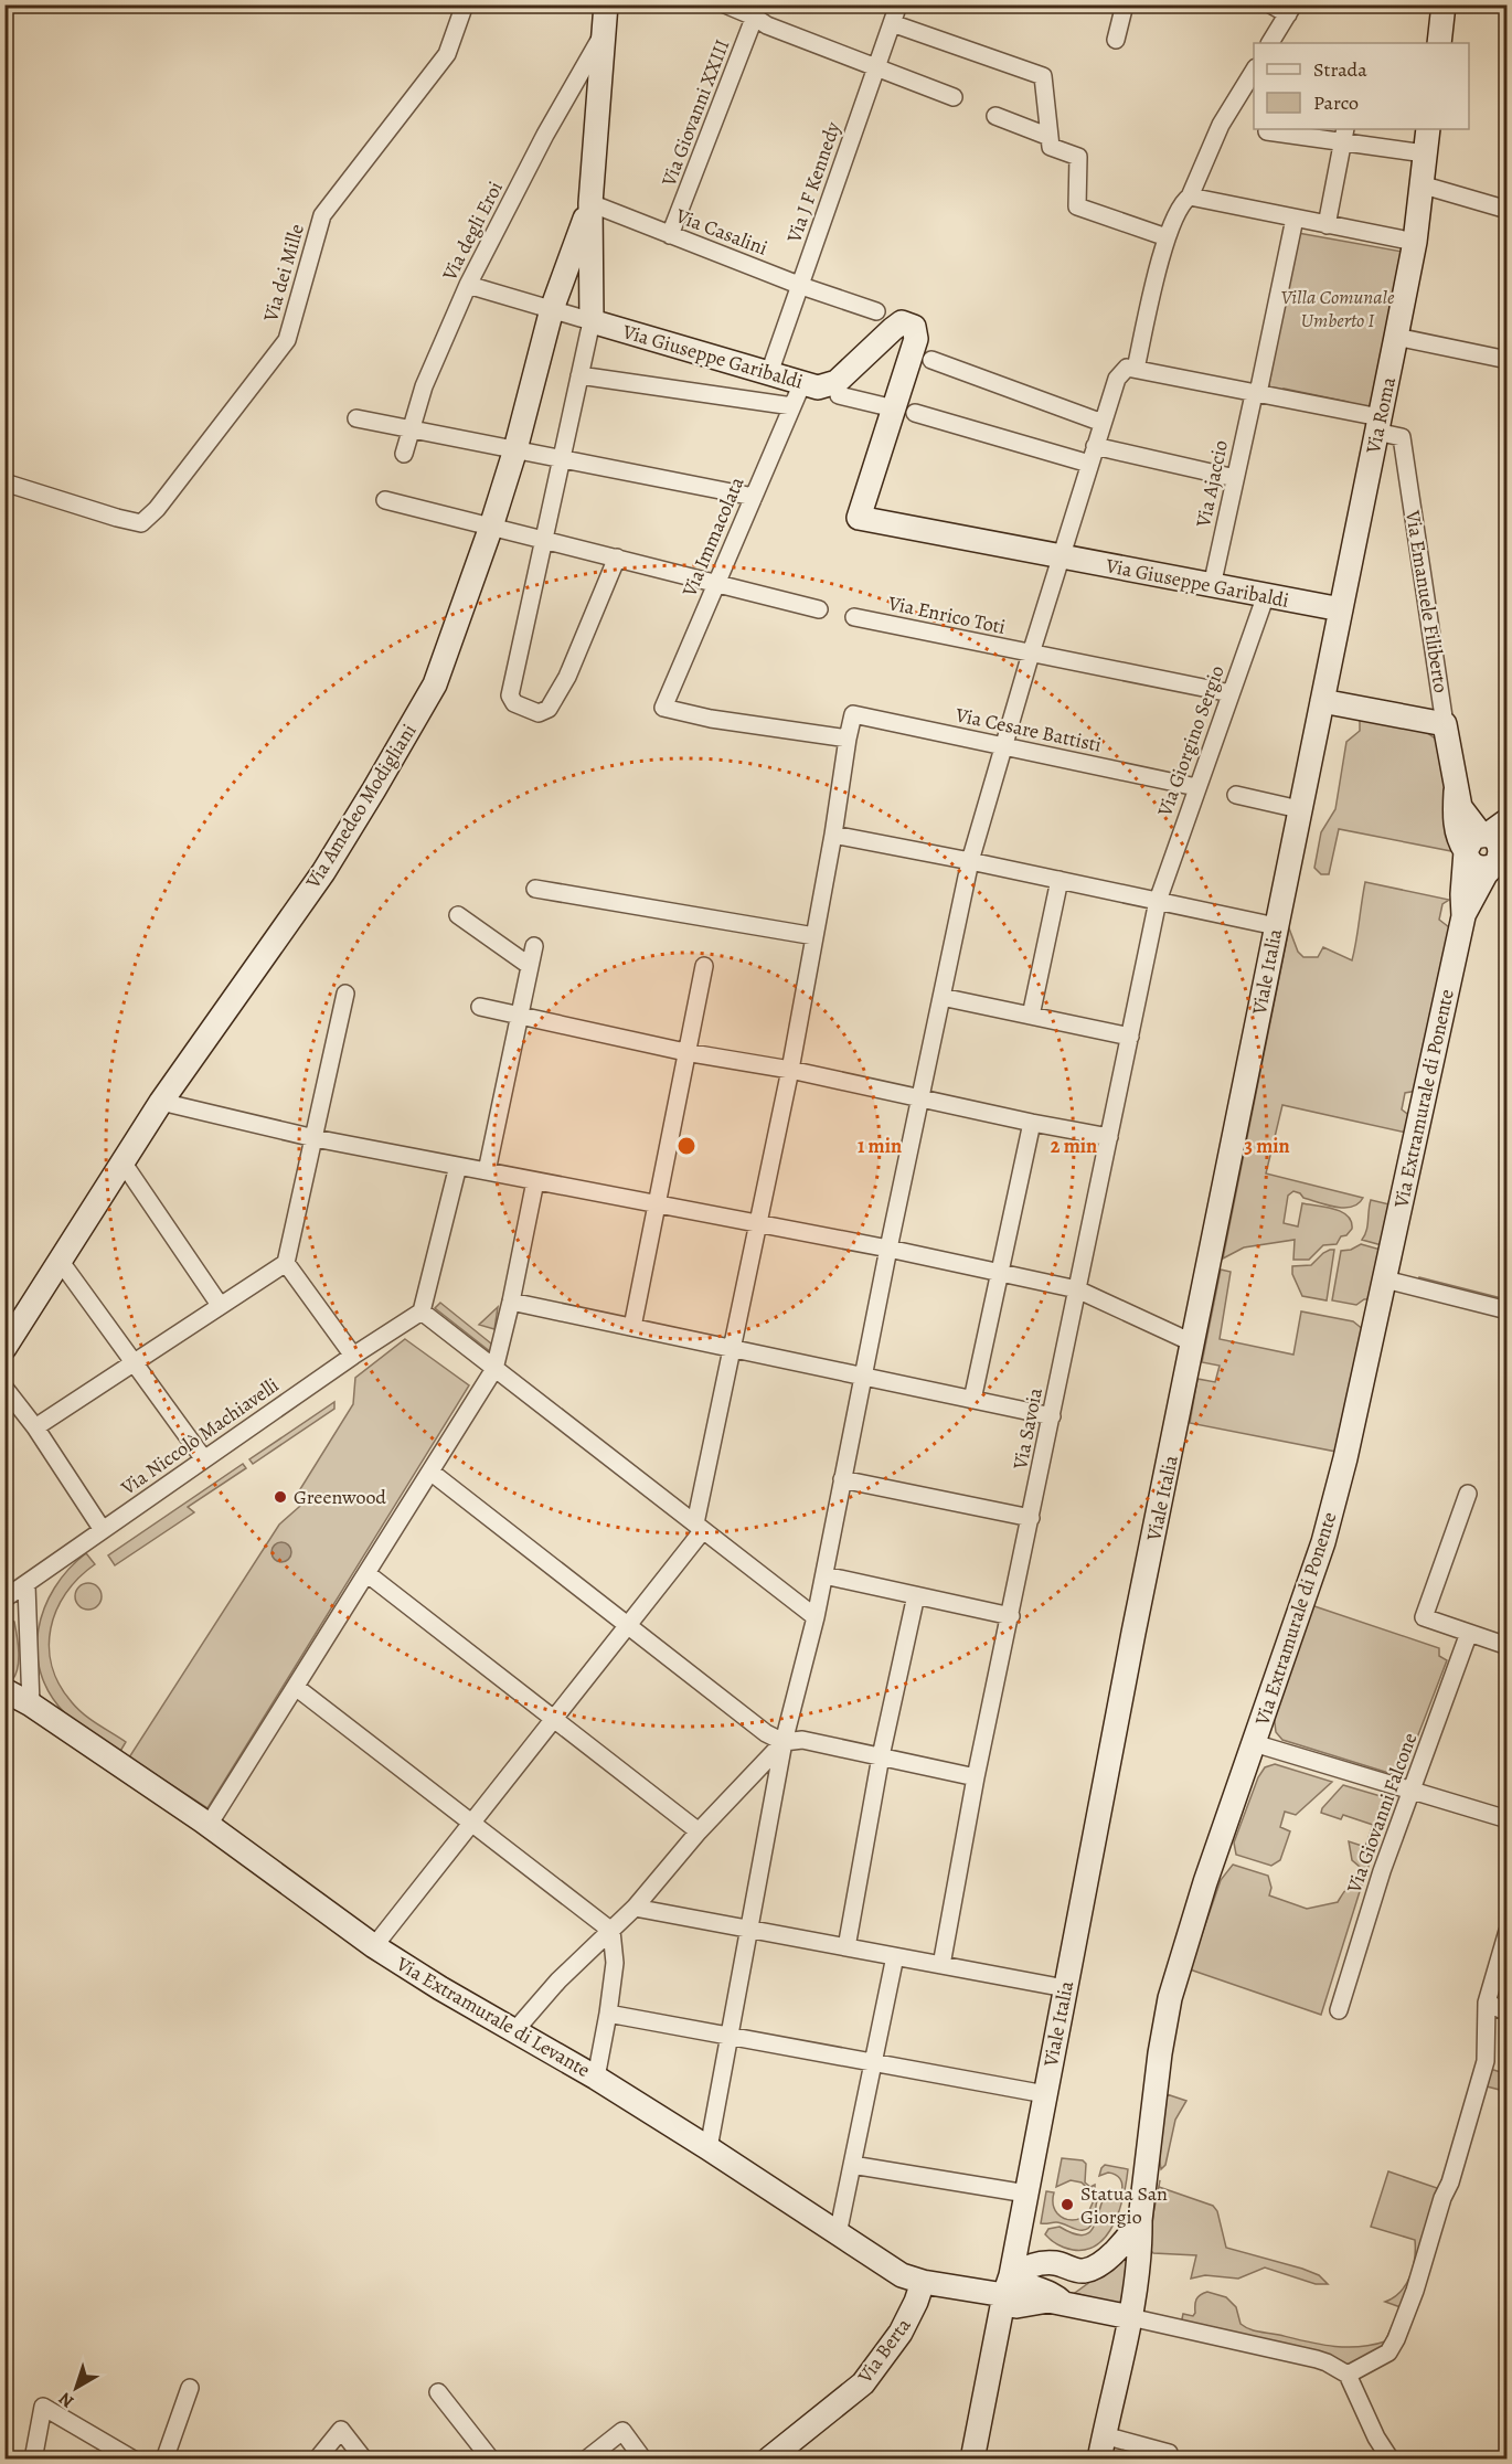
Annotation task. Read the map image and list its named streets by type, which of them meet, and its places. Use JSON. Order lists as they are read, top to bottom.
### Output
{
  "streets": {
    "main road": [
      "Via Giuseppe Garibaldi",
      "Via Roma",
      "Via Emanuele Filiberto",
      "Via Amedeo Modigliani",
      "Viale Italia",
      "Via Extramurale di Ponente",
      "Via Extramurale di Levante",
      "Via Berta"
    ],
    "street": [
      "Via Giovanni XXIII",
      "Via J F Kennedy",
      "Via degli Eroi",
      "Via Casalini",
      "Via dei Mille",
      "Via Ajaccio",
      "Via Immacolata",
      "Via Enrico Toti",
      "Via Cesare Battisti",
      "Via Giorgino Sergio",
      "Via Savoia",
      "Via Niccolò Machiavelli",
      "Via Giovanni Falcone"
    ]
  },
  "crossings": [
    ["Via Giovanni XXIII", "Via Casalini"],
    ["Via J F Kennedy", "Via Casalini"],
    ["Via J F Kennedy", "Via Giuseppe Garibaldi"],
    ["Via Casalini", "Via Amedeo Modigliani"],
    ["Via Giuseppe Garibaldi", "Via Roma"],
    ["Via Giuseppe Garibaldi", "Via Ajaccio"],
    ["Via Giuseppe Garibaldi", "Via Immacolata"],
    ["Via Giuseppe Garibaldi", "Via Giorgino Sergio"],
    ["Via Roma", "Via Emanuele Filiberto"],
    ["Via Roma", "Viale Italia"],
    ["Via Immacolata", "Via Cesare Battisti"],
    ["Via Emanuele Filiberto", "Via Extramurale di Ponente"],
    ["Via Enrico Toti", "Via Giorgino Sergio"],
    ["Via Cesare Battisti", "Via Giorgino Sergio"],
    ["Via Giorgino Sergio", "Via Savoia"],
    ["Viale Italia", "Via Extramurale di Levante"],
    ["Via Extramurale di Ponente", "Via Extramurale di Levante"],
    ["Via Extramurale di Levante", "Via Berta"]
  ],
  "parks": ["Villa Comunale Umberto I"],
  "places": ["Greenwood", "Statua San Giorgio"],
  "legend": ["Strada", "Parco"],
  "north": "bottom left",
  "rings": ["1 min", "2 min", "3 min"]
}
